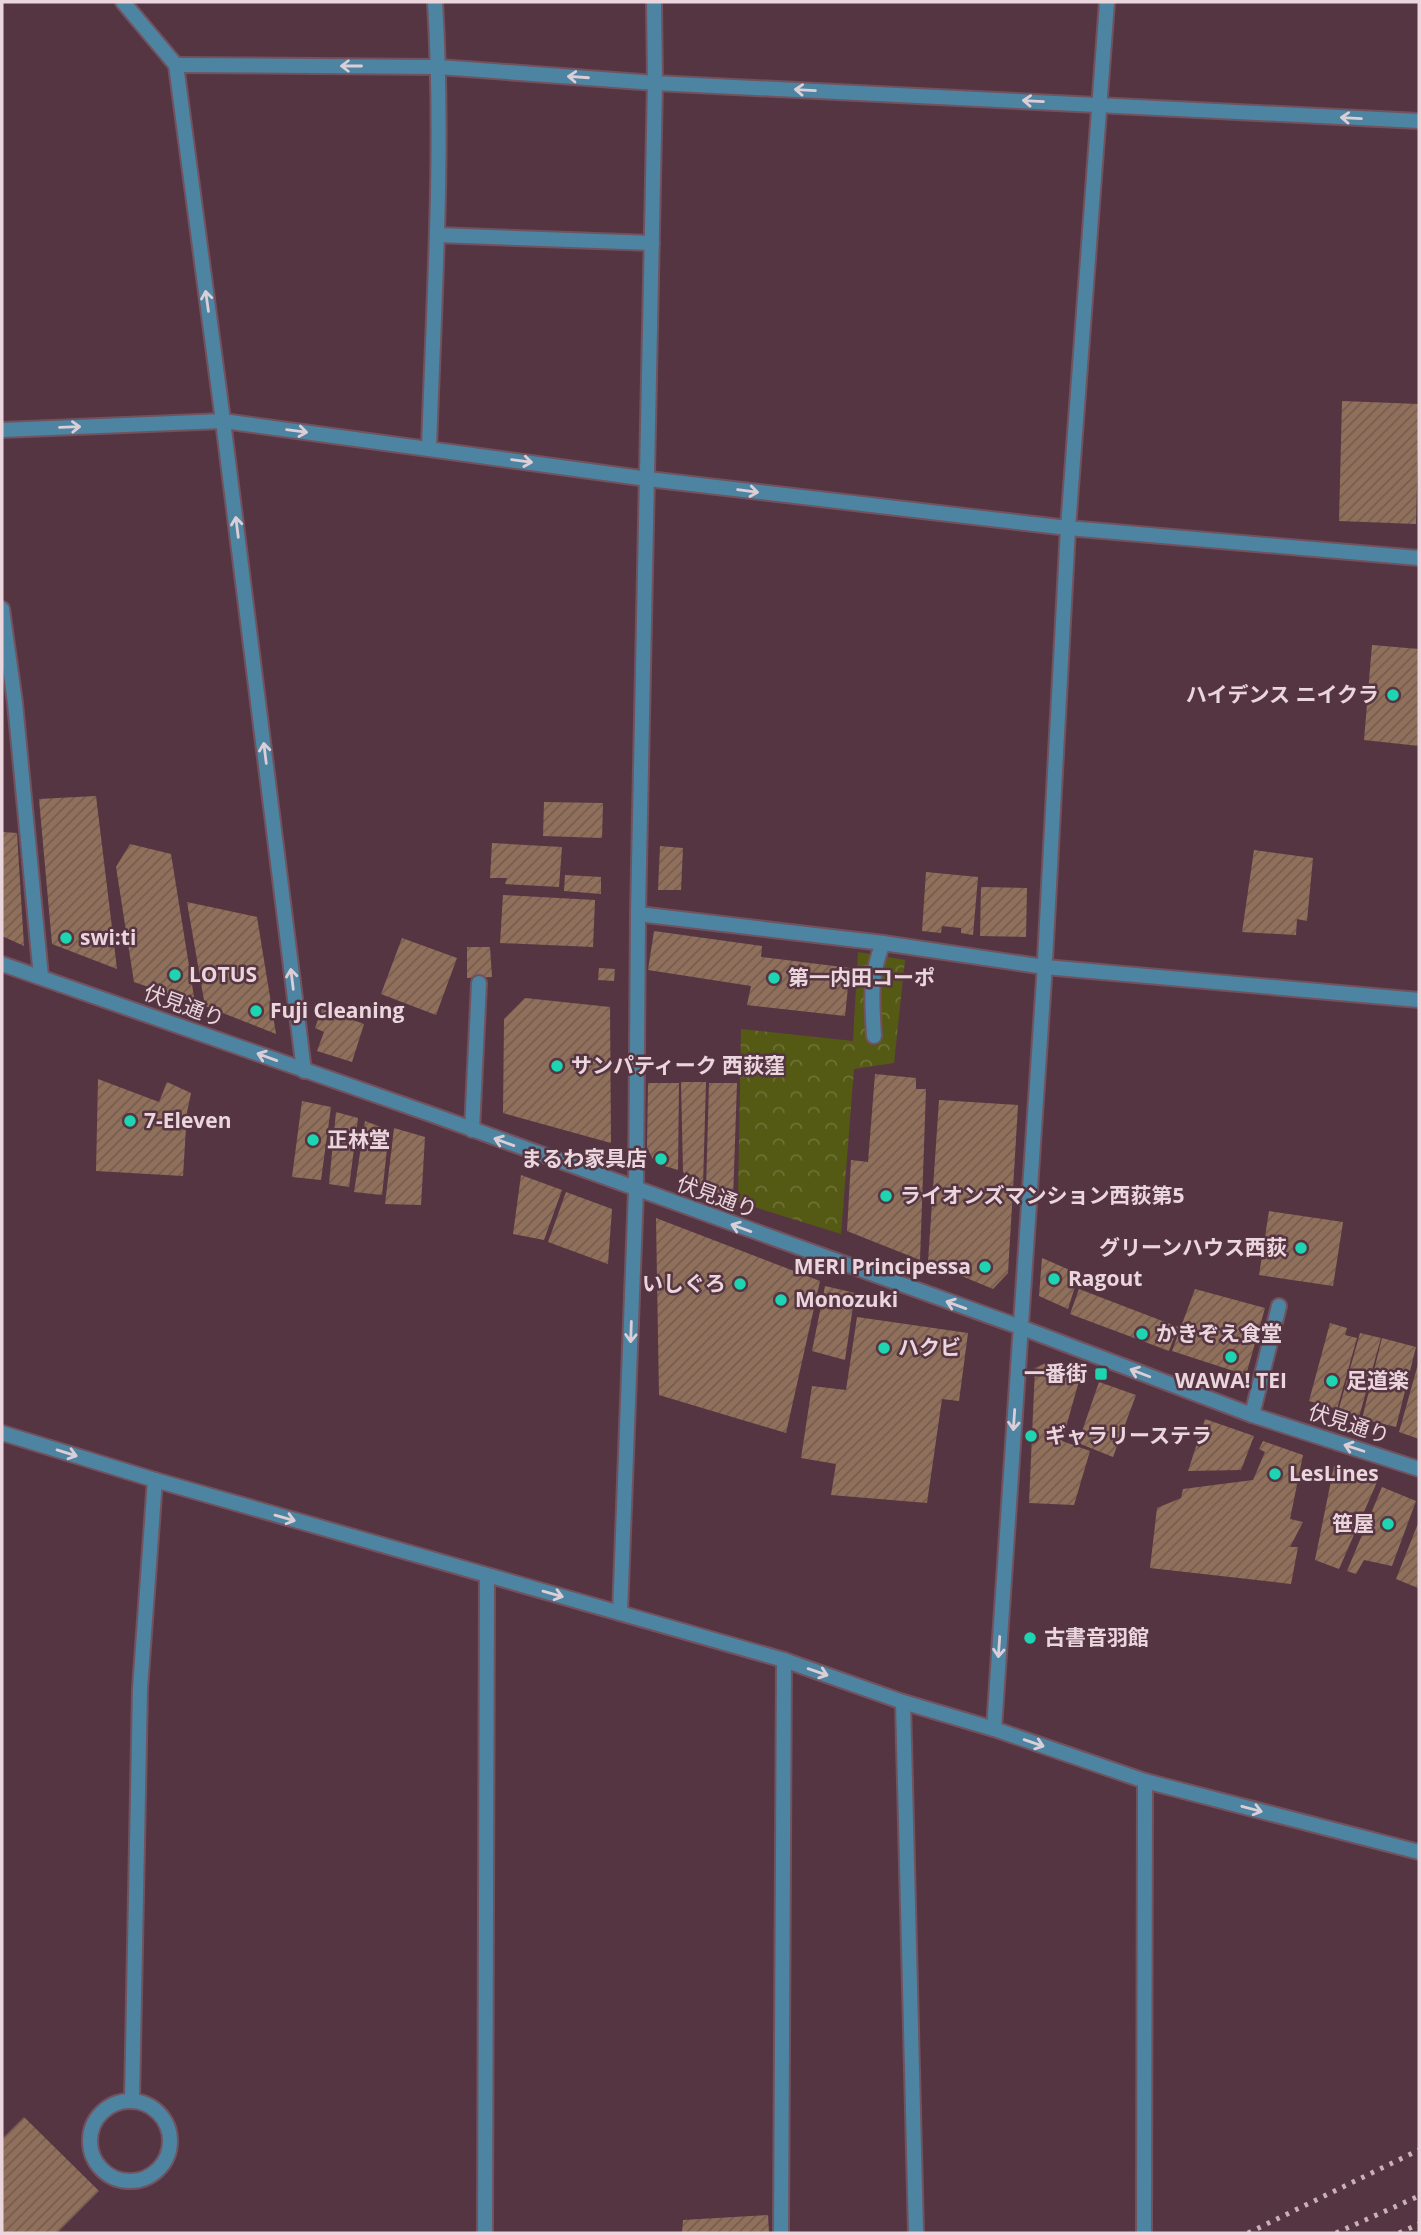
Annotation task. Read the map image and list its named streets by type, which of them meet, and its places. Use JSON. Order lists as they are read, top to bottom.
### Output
{
  "streets": {
    "street": ["伏見通り"]
  },
  "one_way": ["伏見通り"],
  "places": {
    "other": [
      "ハイデンス ニイクラ",
      "swi:ti",
      "LOTUS",
      "第一内田コーポ",
      "Fuji Cleaning",
      "サンパティーク 西荻窪",
      "7-Eleven",
      "正林堂",
      "まるわ家具店",
      "ライオンズマンション西荻第5",
      "グリーンハウス西荻",
      "MERI Principessa",
      "Ragout",
      "いしぐろ",
      "Monozuki",
      "かきぞえ食堂",
      "ハクビ",
      "WAWA! TEI",
      "足道楽",
      "ギャラリーステラ",
      "LesLines",
      "笹屋",
      "古書音羽館"
    ],
    "transit": ["一番街"]
  }
}
